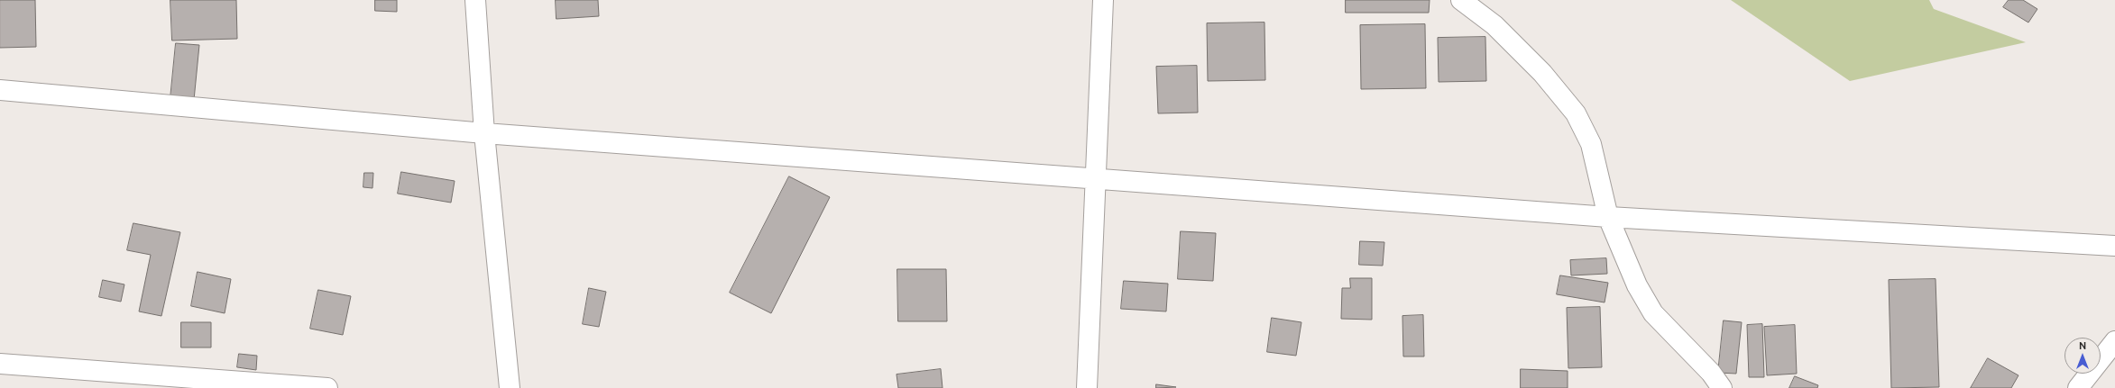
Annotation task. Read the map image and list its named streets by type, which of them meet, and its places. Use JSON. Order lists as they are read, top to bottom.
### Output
{
  "north": "top"
}
